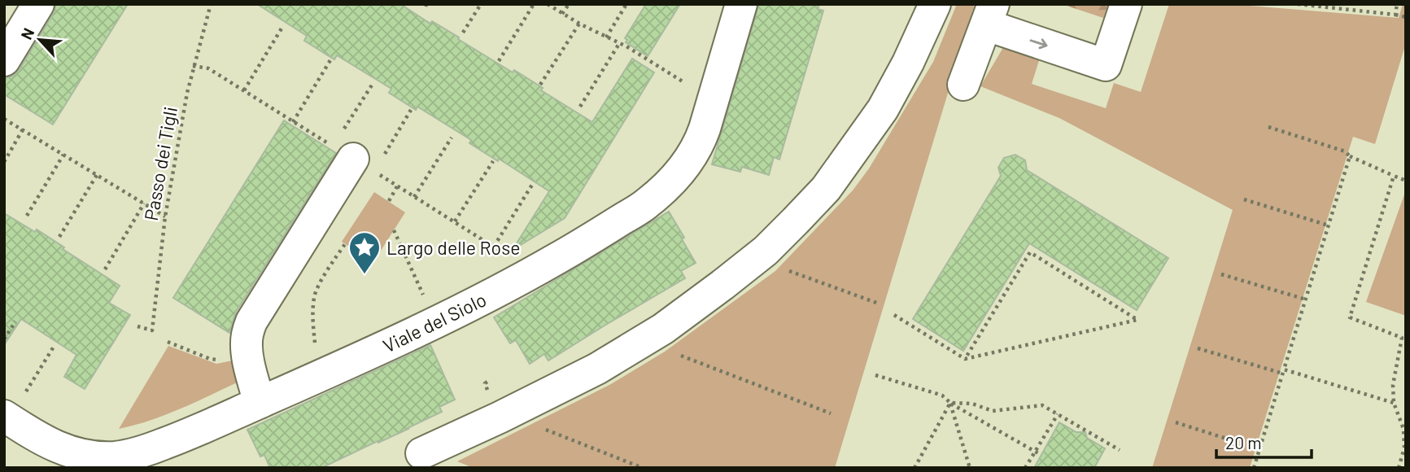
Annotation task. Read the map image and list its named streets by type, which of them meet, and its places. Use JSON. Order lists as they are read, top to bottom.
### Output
{
  "streets": {
    "street": ["Viale del Siolo"],
    "path": ["Passo dei Tigli"]
  },
  "places": {
    "place": ["Largo delle Rose"]
  },
  "scale_bar": "20 m",
  "north": "top left"
}
